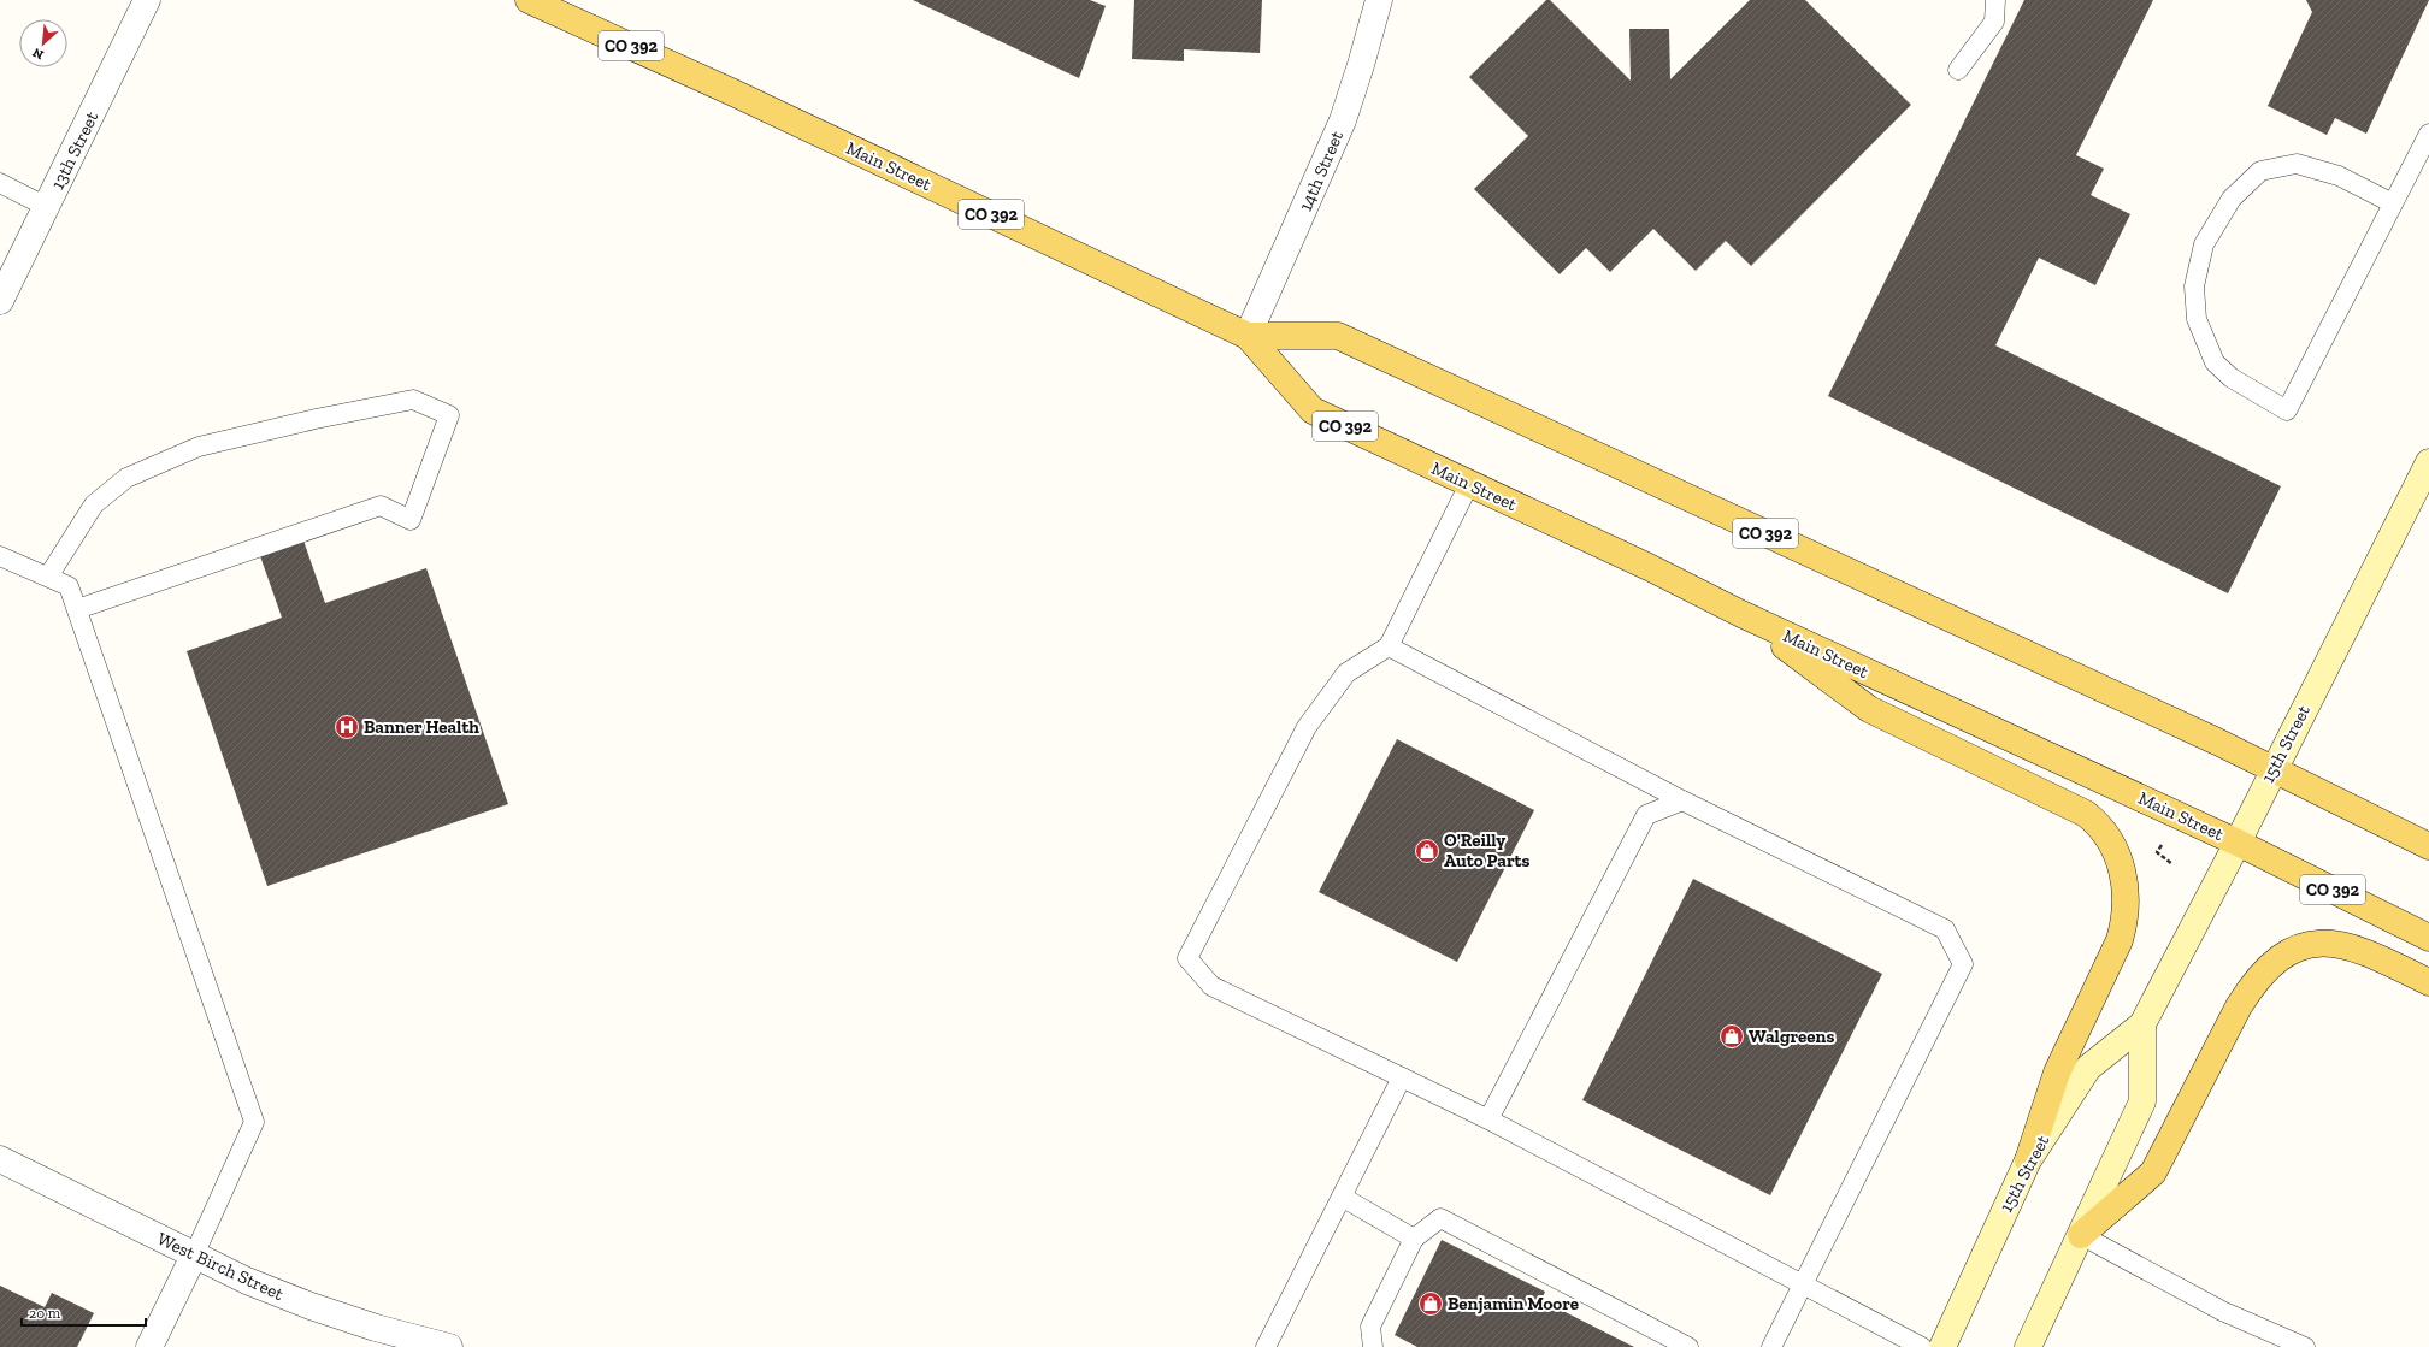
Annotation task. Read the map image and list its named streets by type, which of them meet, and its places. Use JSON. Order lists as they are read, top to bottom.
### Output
{
  "streets": {
    "main road": ["CO 392", "Main Street"],
    "street": [
      "13th Street",
      "14th Street",
      "15th Street",
      "West Birch Street"
    ]
  },
  "crossings": [
    ["Main Street", "14th Street"],
    ["Main Street", "15th Street"]
  ],
  "places": {
    "hospital": ["Banner Health"],
    "shop": ["O'Reilly Auto Parts", "Walgreens", "Benjamin Moore"]
  },
  "scale_bar": "20 m",
  "north": "bottom left"
}
